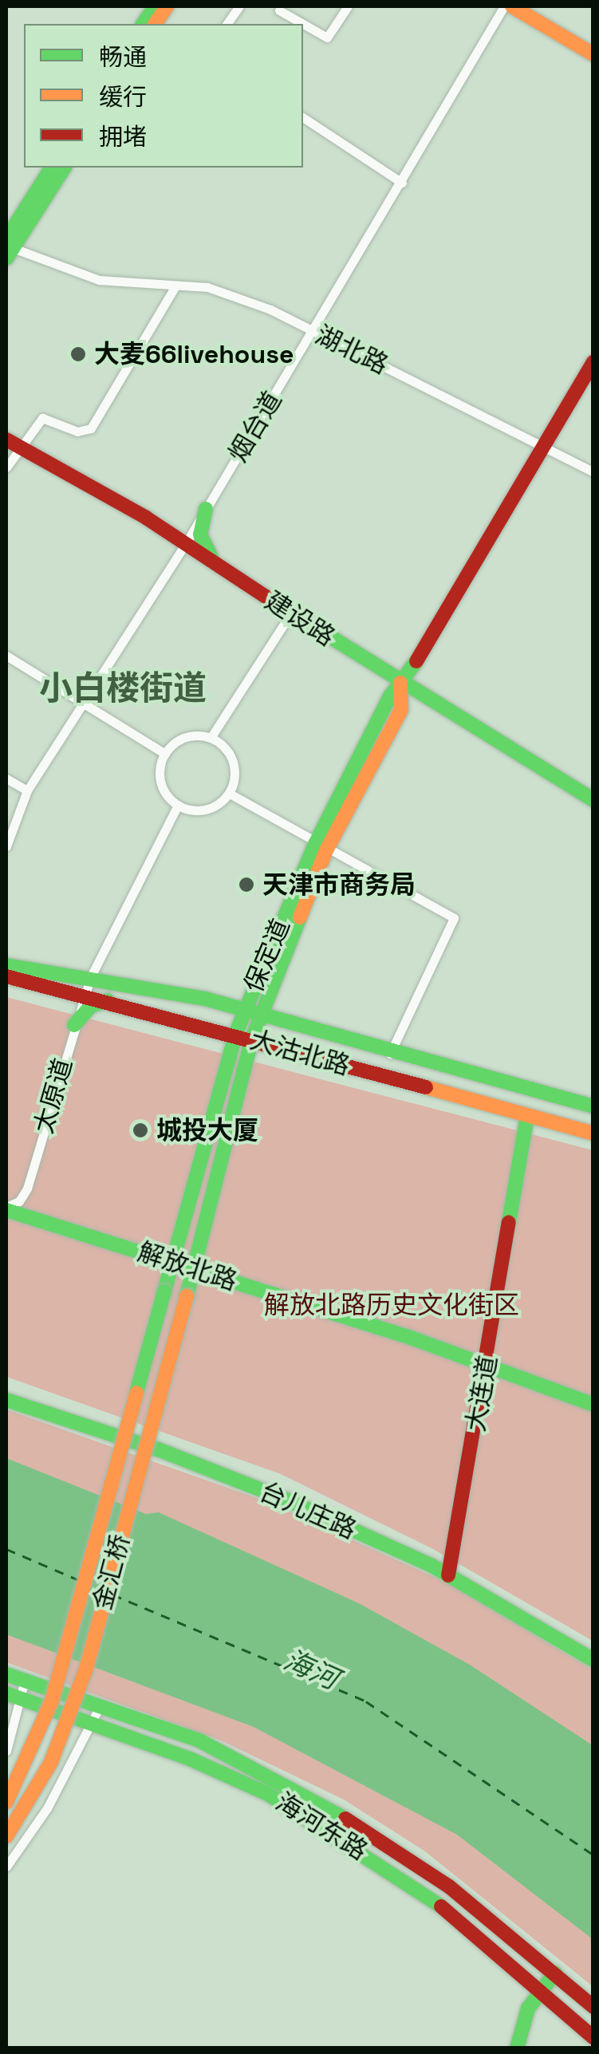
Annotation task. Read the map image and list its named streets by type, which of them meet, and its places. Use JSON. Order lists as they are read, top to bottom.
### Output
{
  "streets": {
    "main road": [
      "建设路",
      "保定道",
      "大沽北路",
      "解放北路",
      "大连道",
      "台儿庄路",
      "金汇桥",
      "海河东路"
    ],
    "street": ["湖北路", "烟台道", "太原道"]
  },
  "crossings": [
    ["湖北路", "烟台道"],
    ["湖北路", "保定道"],
    ["烟台道", "建设路"],
    ["建设路", "保定道"],
    ["保定道", "大沽北路"],
    ["保定道", "解放北路"],
    ["保定道", "金汇桥"],
    ["大沽北路", "太原道"],
    ["大沽北路", "大连道"],
    ["太原道", "解放北路"],
    ["解放北路", "大连道"],
    ["解放北路", "金汇桥"],
    ["大连道", "台儿庄路"]
  ],
  "districts": ["小白楼街道"],
  "water": ["海河"],
  "parks": ["解放北路历史文化街区"],
  "places": ["大麦66livehouse", "天津市商务局", "城投大厦"],
  "legend": ["畅通", "缓行", "拥堵"]
}
